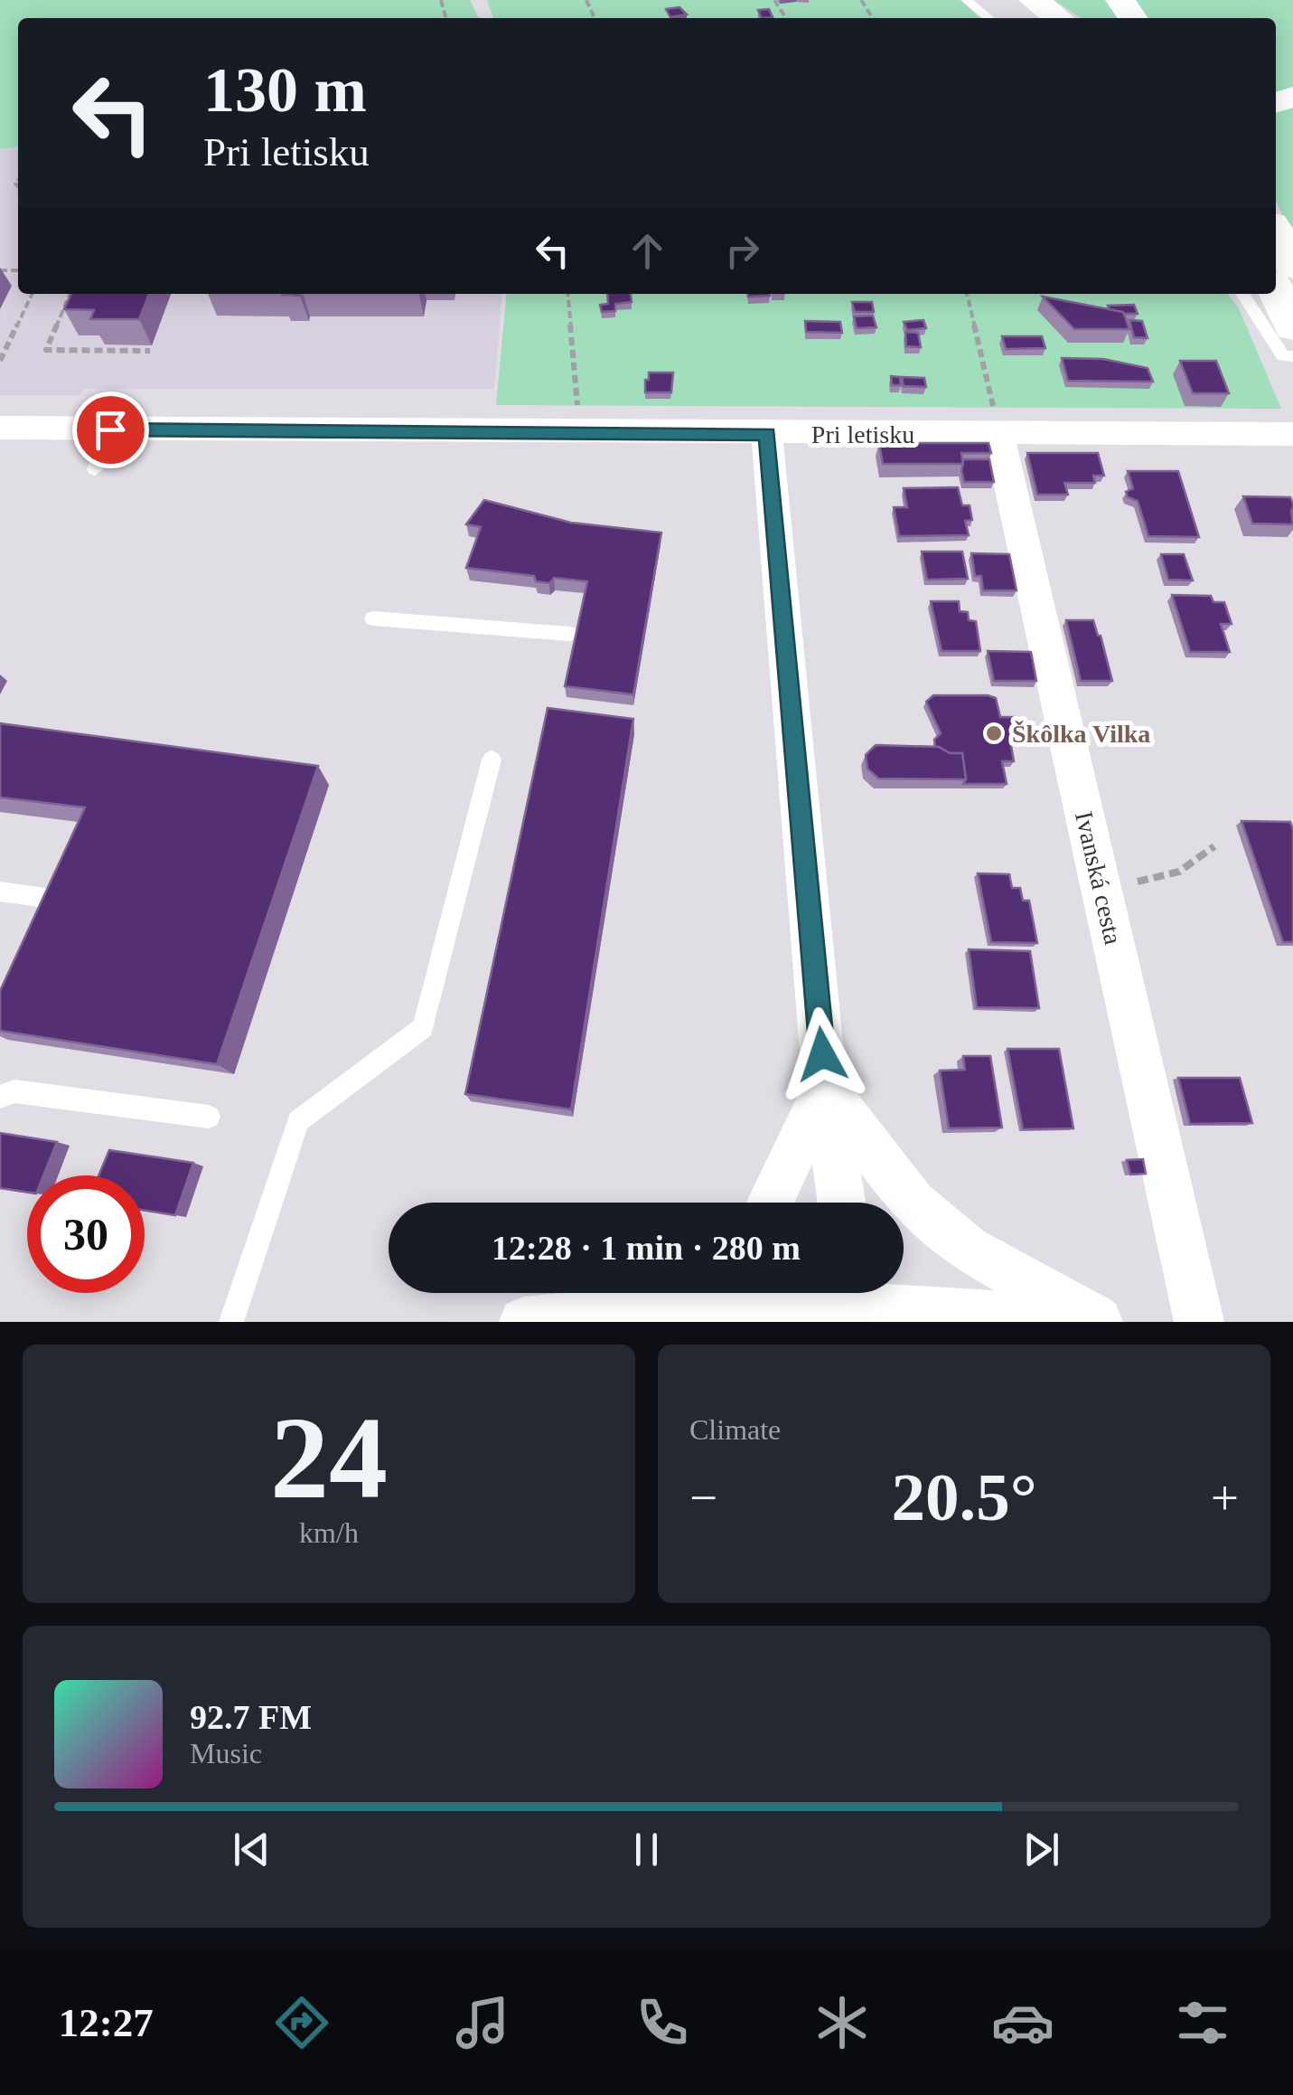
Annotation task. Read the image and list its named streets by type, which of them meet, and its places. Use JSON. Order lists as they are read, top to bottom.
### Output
{
  "streets": {
    "street": ["Pri letisku", "Ivanská cesta"]
  },
  "crossings": [
    ["Pri letisku", "Ivanská cesta"]
  ],
  "places": ["Škôlka Vilka"],
  "page": {
    "turn": ["130 m", "Pri letisku"],
    "limit": "30",
    "trip": "12:28 · 1 min · 280 m",
    "tile": [
      ["24", "km/h"],
      "Climate"
    ],
    "heat": ["−", "20.5°", "+"],
    "song": ["92.7 FM", "Music"],
    "tabs": "12:27"
  }
}
